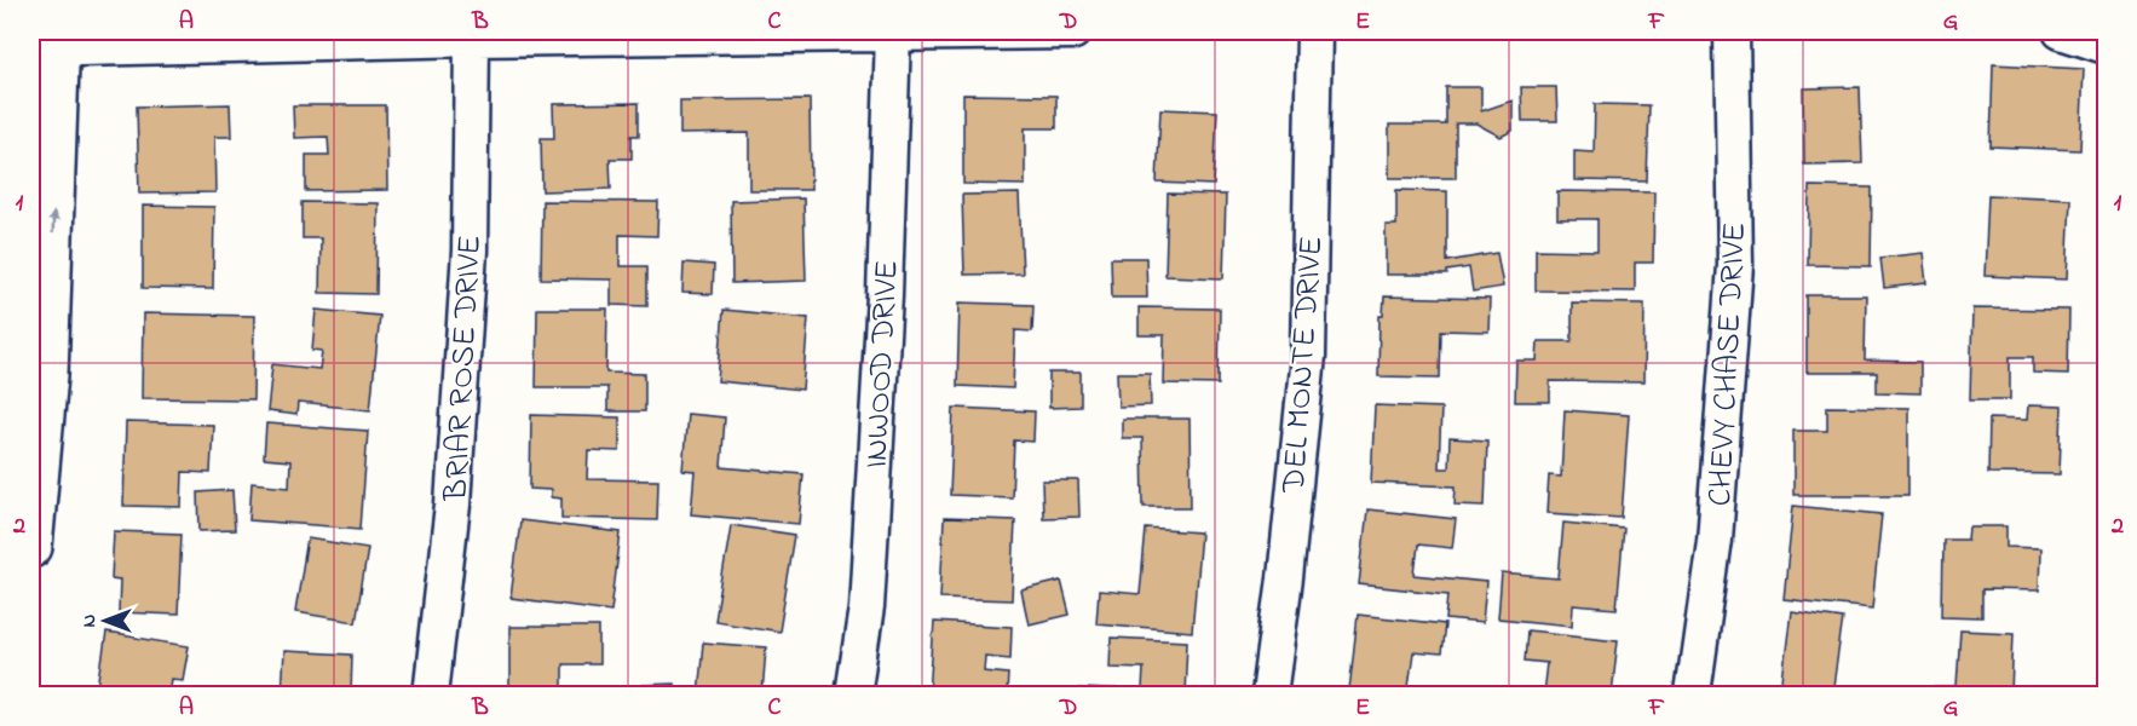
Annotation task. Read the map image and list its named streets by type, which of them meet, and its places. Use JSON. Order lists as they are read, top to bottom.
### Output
{
  "streets": {
    "street": [
      "INWOOD DRIVE",
      "DEL MONTE DRIVE",
      "CHEVY CHASE DRIVE",
      "BRIAR ROSE DRIVE"
    ]
  },
  "north": "left",
  "grid": {
    "columns": [
      "A",
      "B",
      "C",
      "D",
      "E",
      "F",
      "G"
    ],
    "rows": ["1", "2"]
  }
}
